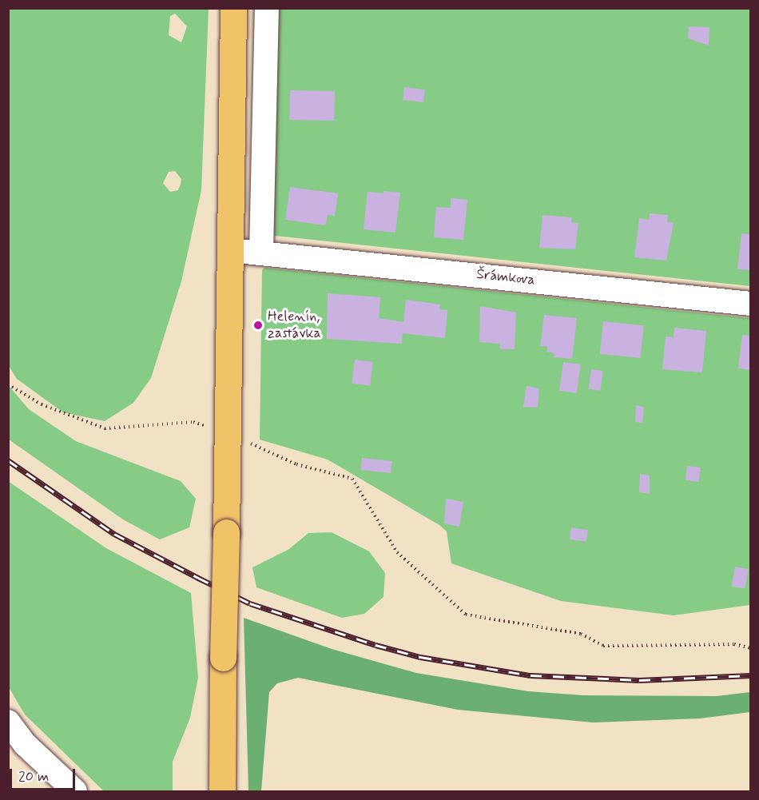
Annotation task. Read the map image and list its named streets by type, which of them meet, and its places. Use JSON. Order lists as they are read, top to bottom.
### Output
{
  "streets": {
    "street": ["Šrámkova"]
  },
  "places": ["Helenín, zastávka"],
  "scale_bar": "20 m"
}
